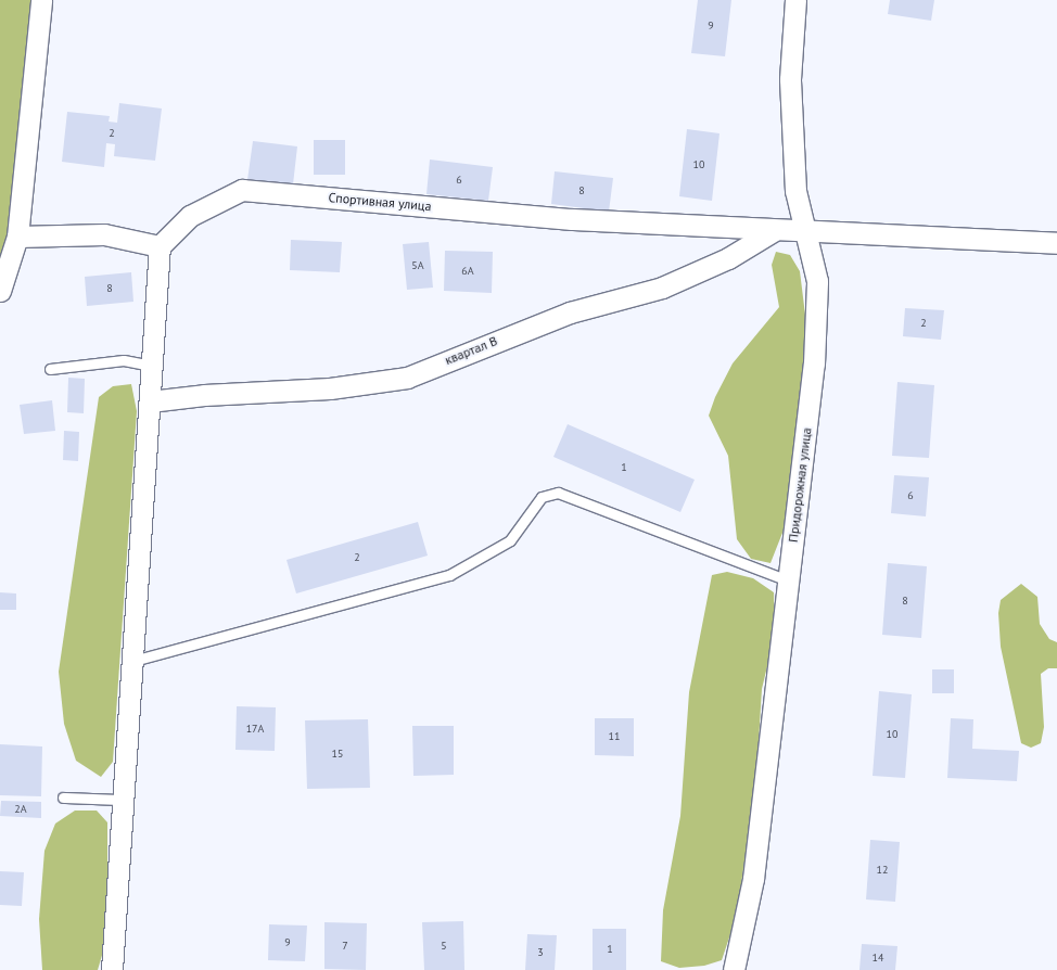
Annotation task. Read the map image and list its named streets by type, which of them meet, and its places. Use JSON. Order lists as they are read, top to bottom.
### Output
{
  "streets": {
    "street": ["Спортивная улица", "квартал В", "Придорожная улица"]
  },
  "crossings": [
    ["Спортивная улица", "квартал В"],
    ["Спортивная улица", "Придорожная улица"]
  ],
  "house_numbers": [
    "9",
    "2",
    "10",
    "6",
    "8",
    "5А",
    "6А",
    "8",
    "2",
    "1",
    "6",
    "2",
    "8",
    "17А",
    "10",
    "11",
    "15",
    "2А",
    "12",
    "9",
    "7",
    "5",
    "1",
    "3",
    "14"
  ]
}
